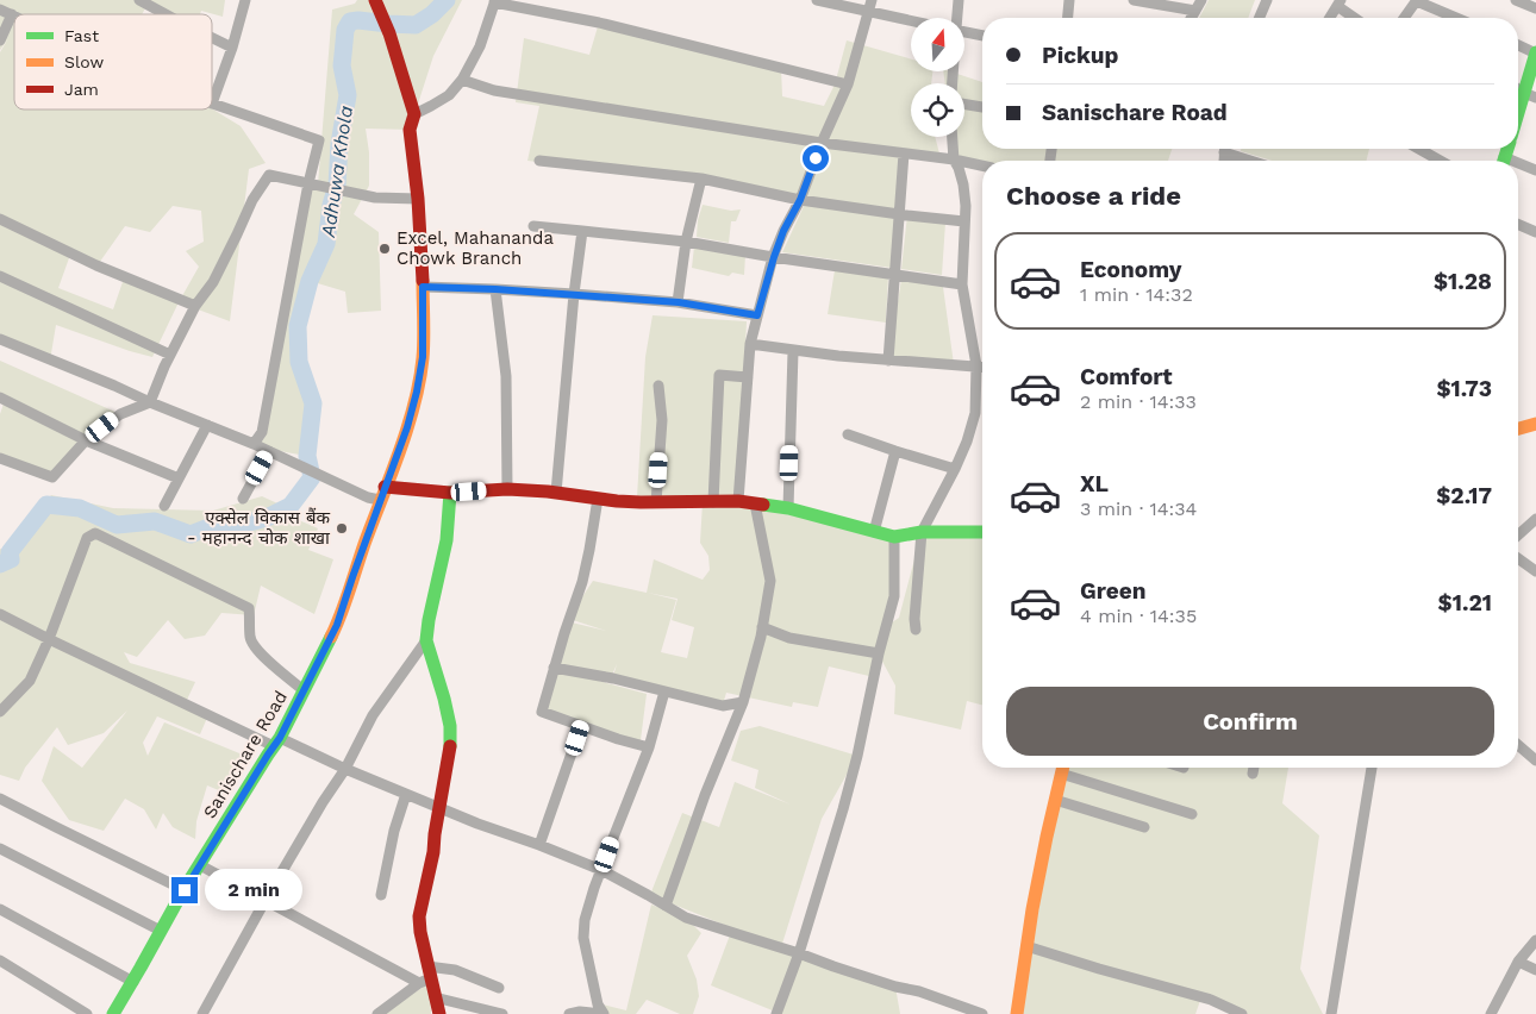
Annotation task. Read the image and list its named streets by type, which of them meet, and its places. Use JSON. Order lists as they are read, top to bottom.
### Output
{
  "streets": {
    "street": ["Sanischare Road"]
  },
  "water": ["Adhuwa Khola"],
  "places": ["Excel, Mahananda Chowk Branch", "एक्सेल विकास बैंक - महानन्द चोक शाखा"],
  "legend": ["Fast", "Slow", "Jam"],
  "north": "top",
  "page": {
    "banner": ["Pickup", "Sanischare Road"],
    "heading": "Choose a ride",
    "list": [
      {
        "name": "Economy",
        "note": "1 min · 14:32",
        "value": "$1.28"
      },
      {
        "name": "Comfort",
        "note": "2 min · 14:33",
        "value": "$1.73"
      },
      {
        "name": "XL",
        "note": "3 min · 14:34",
        "value": "$2.17"
      },
      {
        "name": "Green",
        "note": "4 min · 14:35",
        "value": "$1.21"
      }
    ],
    "buttons": "Confirm",
    "bubble": "2 min"
  }
}
